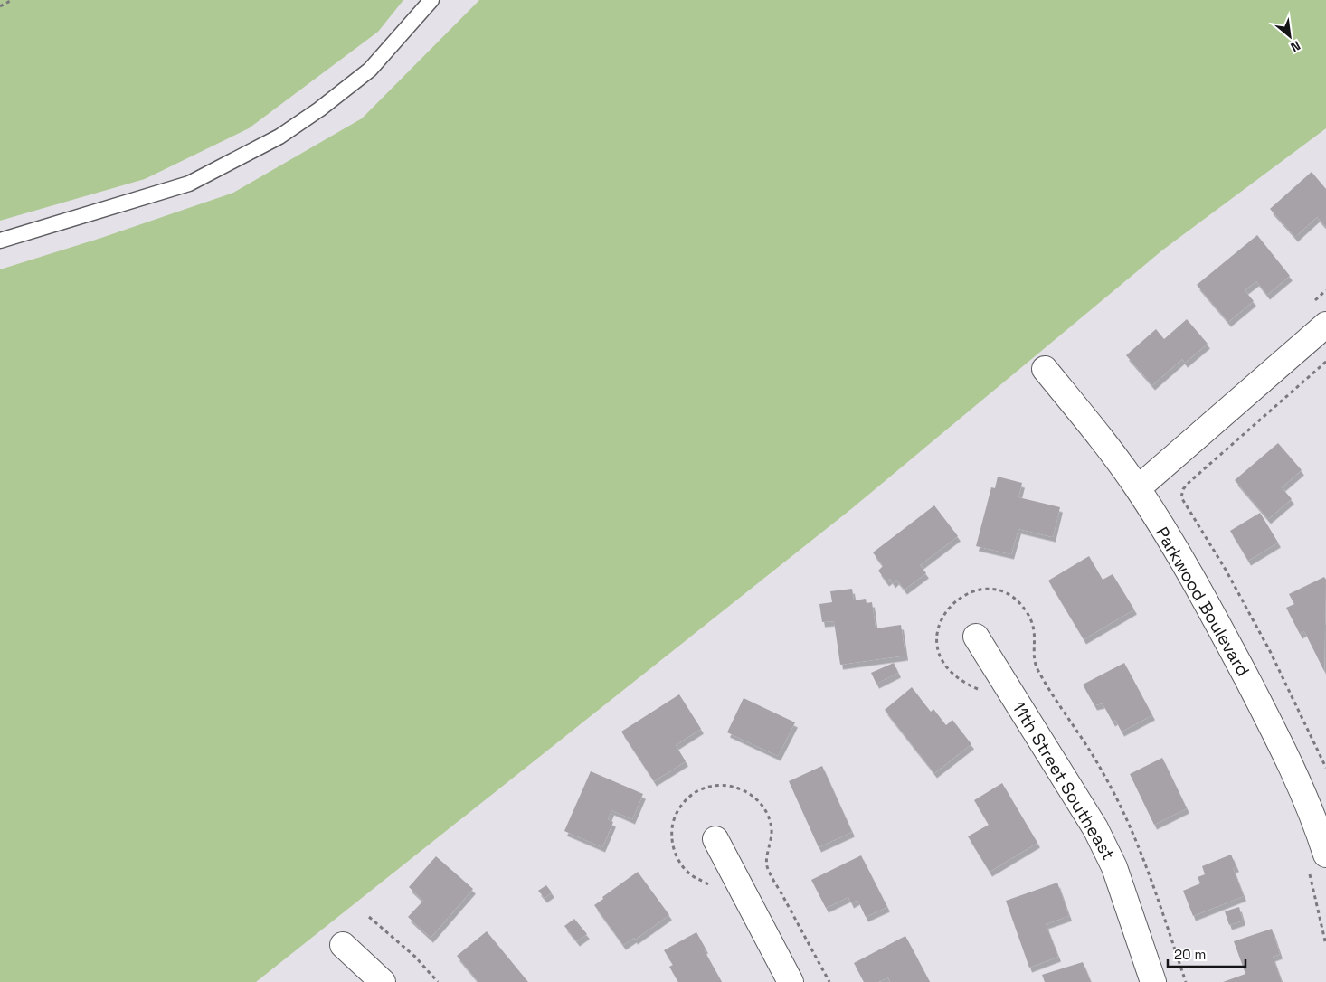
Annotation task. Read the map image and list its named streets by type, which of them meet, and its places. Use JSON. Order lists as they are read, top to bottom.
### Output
{
  "streets": {
    "street": ["Parkwood Boulevard", "11th Street Southeast"]
  },
  "scale_bar": "20 m",
  "north": "bottom right"
}
